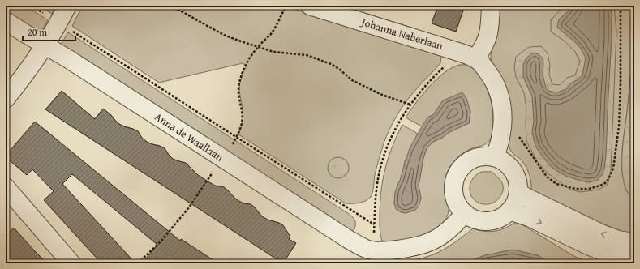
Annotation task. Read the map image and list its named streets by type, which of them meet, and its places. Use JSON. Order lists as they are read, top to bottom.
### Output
{
  "streets": {
    "street": ["Johanna Naberlaan", "Anna de Waallaan"]
  },
  "scale_bar": "20 m"
}
